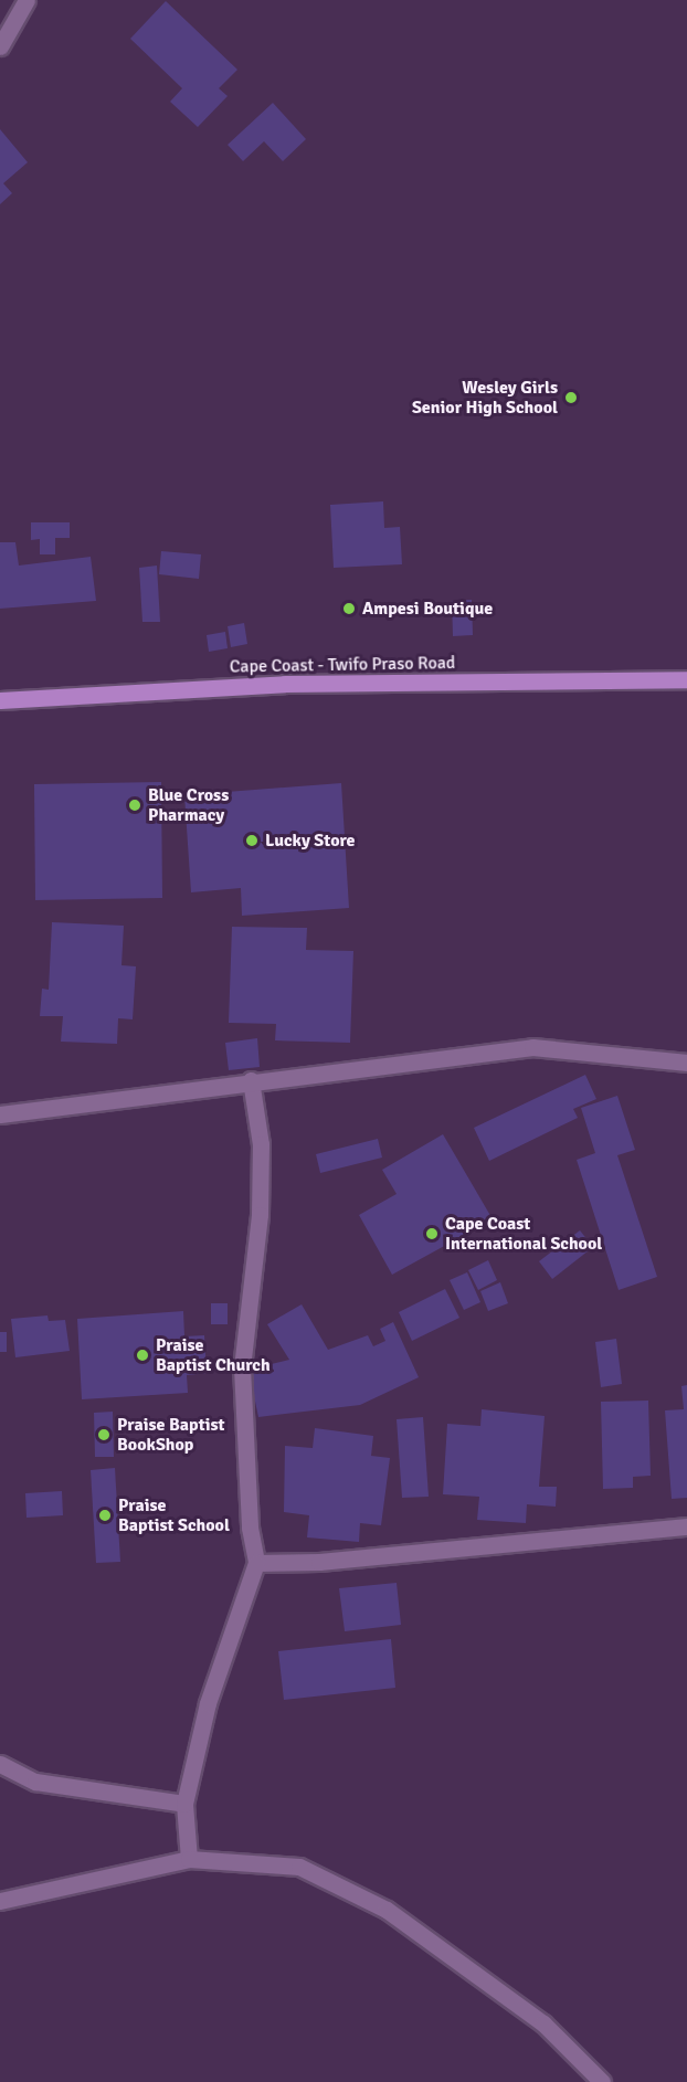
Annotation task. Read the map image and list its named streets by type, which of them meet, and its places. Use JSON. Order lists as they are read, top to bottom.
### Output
{
  "streets": {
    "main road": ["Cape Coast - Twifo Praso Road"]
  },
  "places": [
    "Wesley Girls Senior High School",
    "Ampesi Boutique",
    "Blue Cross Pharmacy",
    "Lucky Store",
    "Cape Coast International School",
    "Praise Baptist Church",
    "Praise Baptist BookShop",
    "Praise Baptist School"
  ]
}
